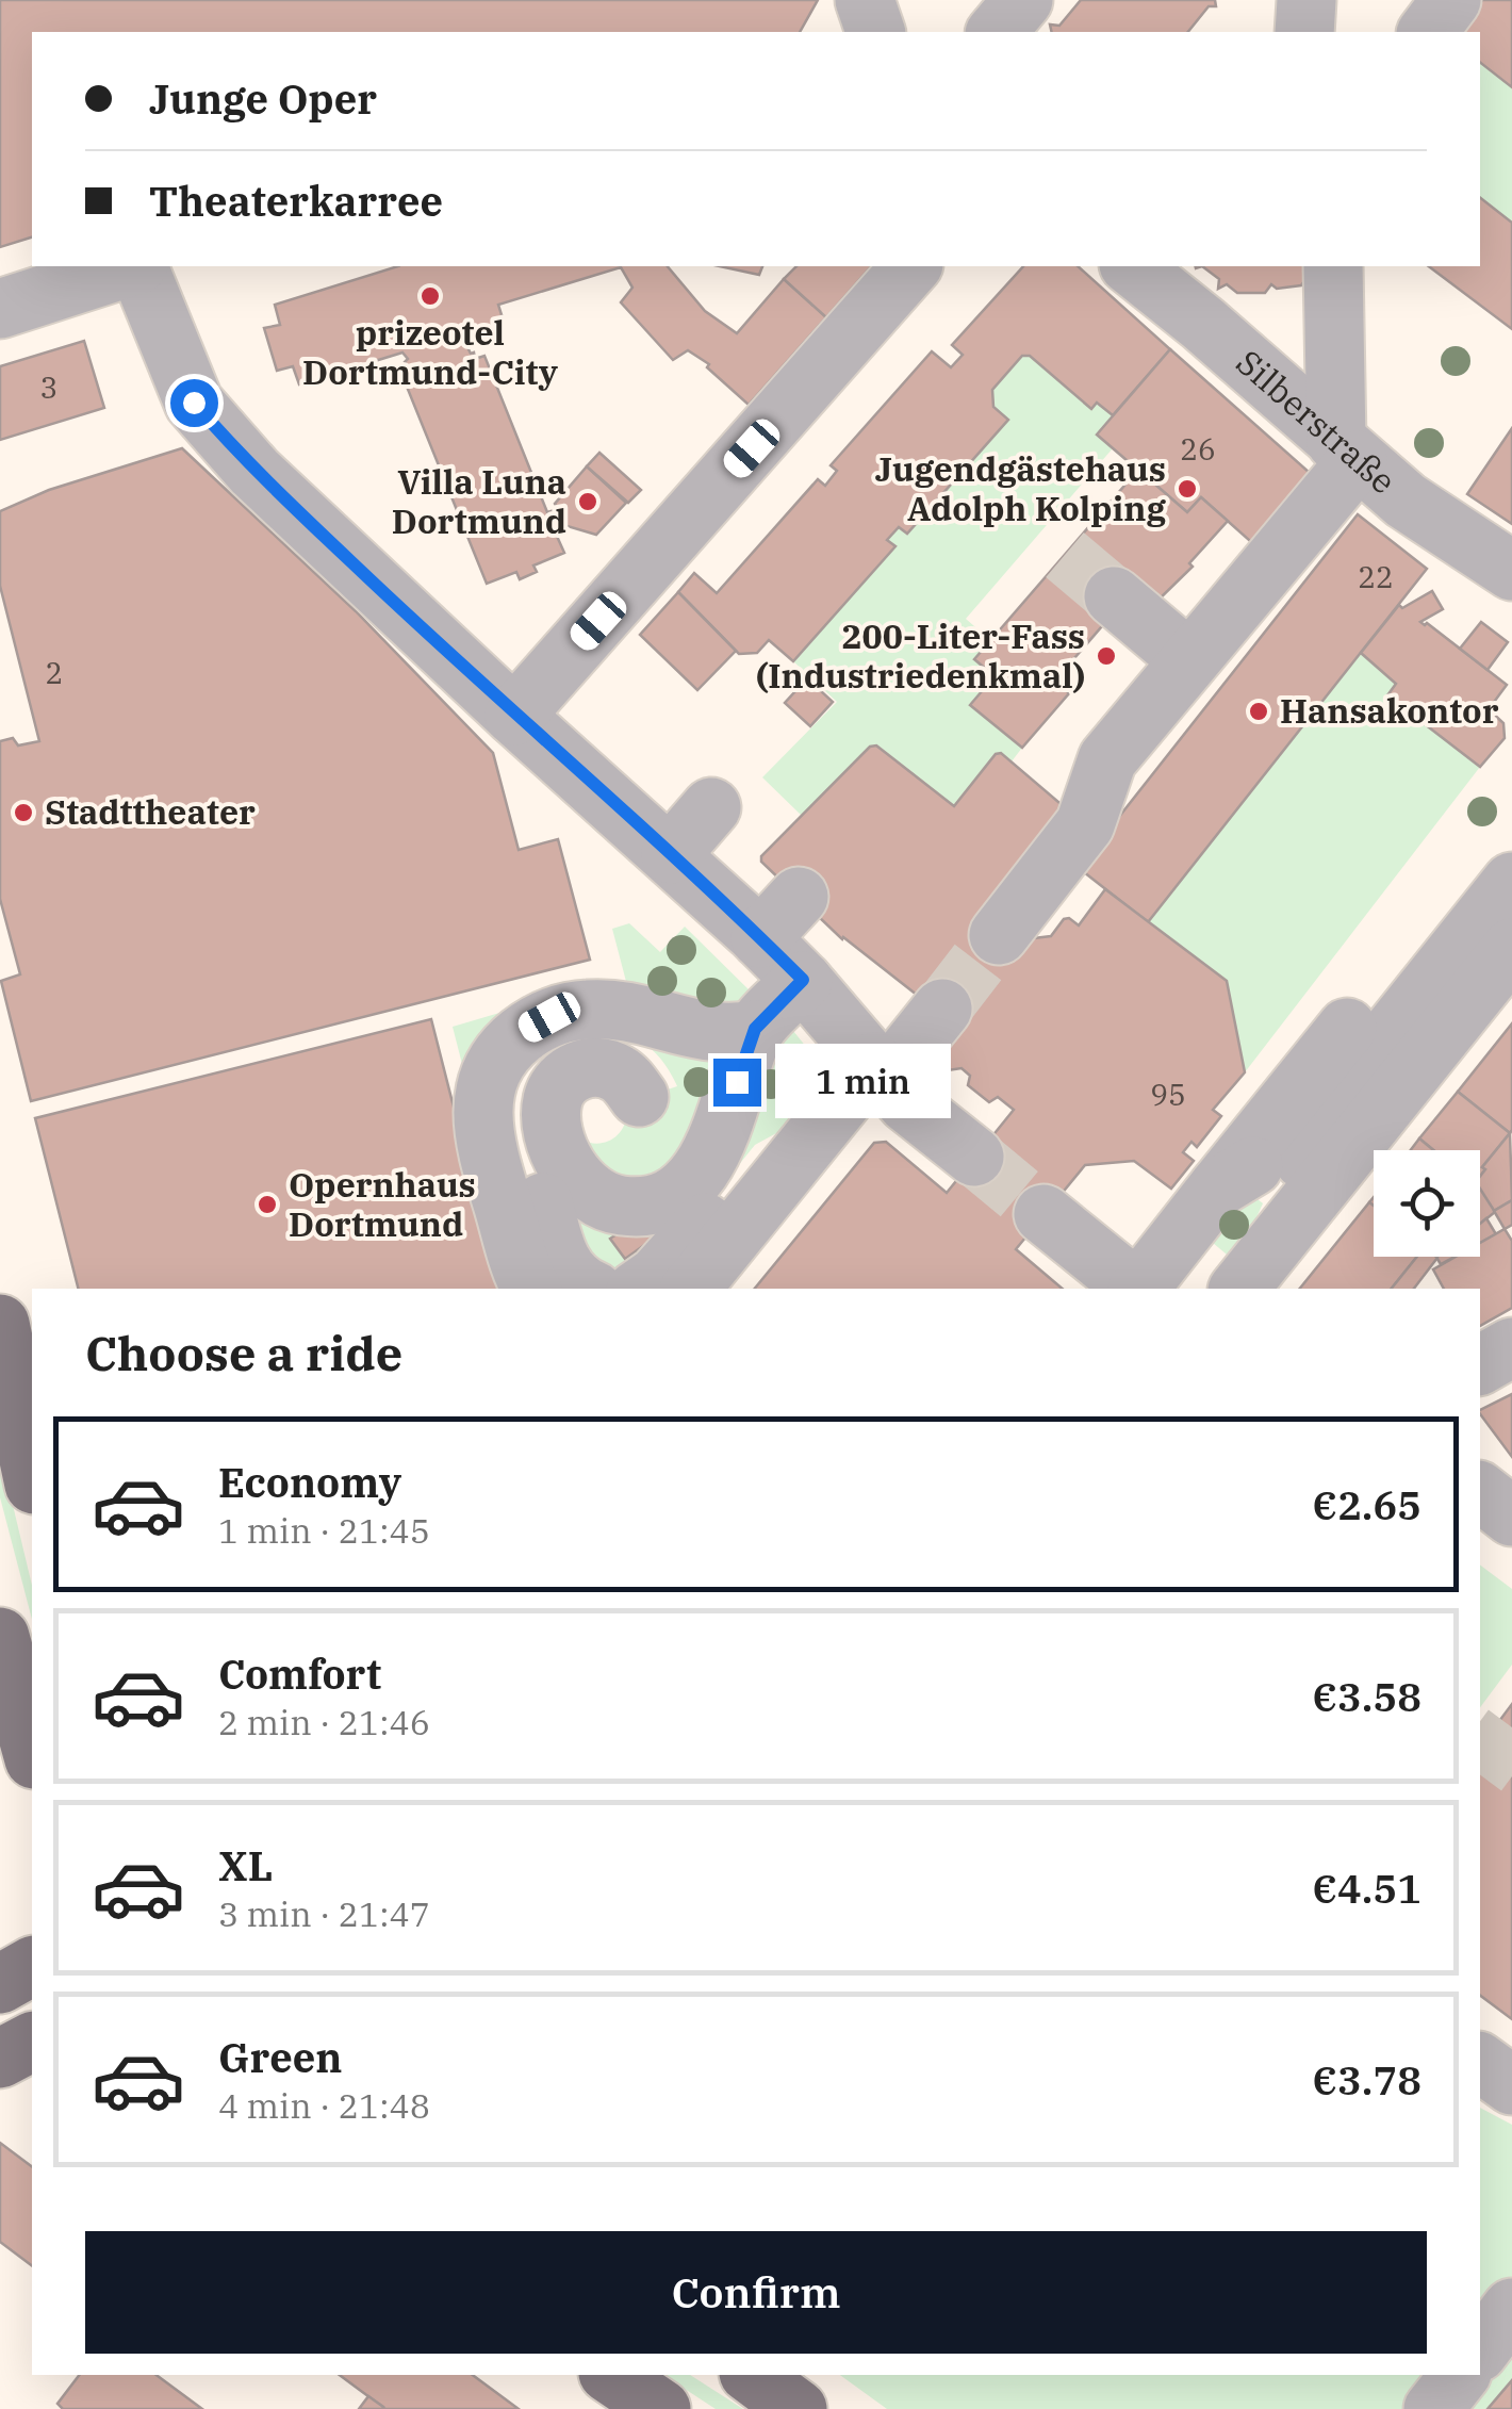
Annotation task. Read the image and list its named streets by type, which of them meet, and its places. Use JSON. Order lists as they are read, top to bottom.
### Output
{
  "streets": {
    "street": ["Silberstraße"]
  },
  "places": [
    "prizeotel Dortmund-City",
    "Jugendgästehaus Adolph Kolping",
    "Villa Luna Dortmund",
    "200-Liter-Fass (Industriedenkmal)",
    "Hansakontor",
    "Stadttheater",
    "Opernhaus Dortmund"
  ],
  "house_numbers": [
    "3",
    "26",
    "22",
    "2",
    "95"
  ],
  "page": {
    "banner": ["Junge Oper", "Theaterkarree"],
    "bubble": "1 min",
    "heading": "Choose a ride",
    "list": [
      {
        "name": "Economy",
        "note": "1 min · 21:45",
        "value": "€2.65"
      },
      {
        "name": "Comfort",
        "note": "2 min · 21:46",
        "value": "€3.58"
      },
      {
        "name": "XL",
        "note": "3 min · 21:47",
        "value": "€4.51"
      },
      {
        "name": "Green",
        "note": "4 min · 21:48",
        "value": "€3.78"
      }
    ],
    "buttons": "Confirm"
  }
}
